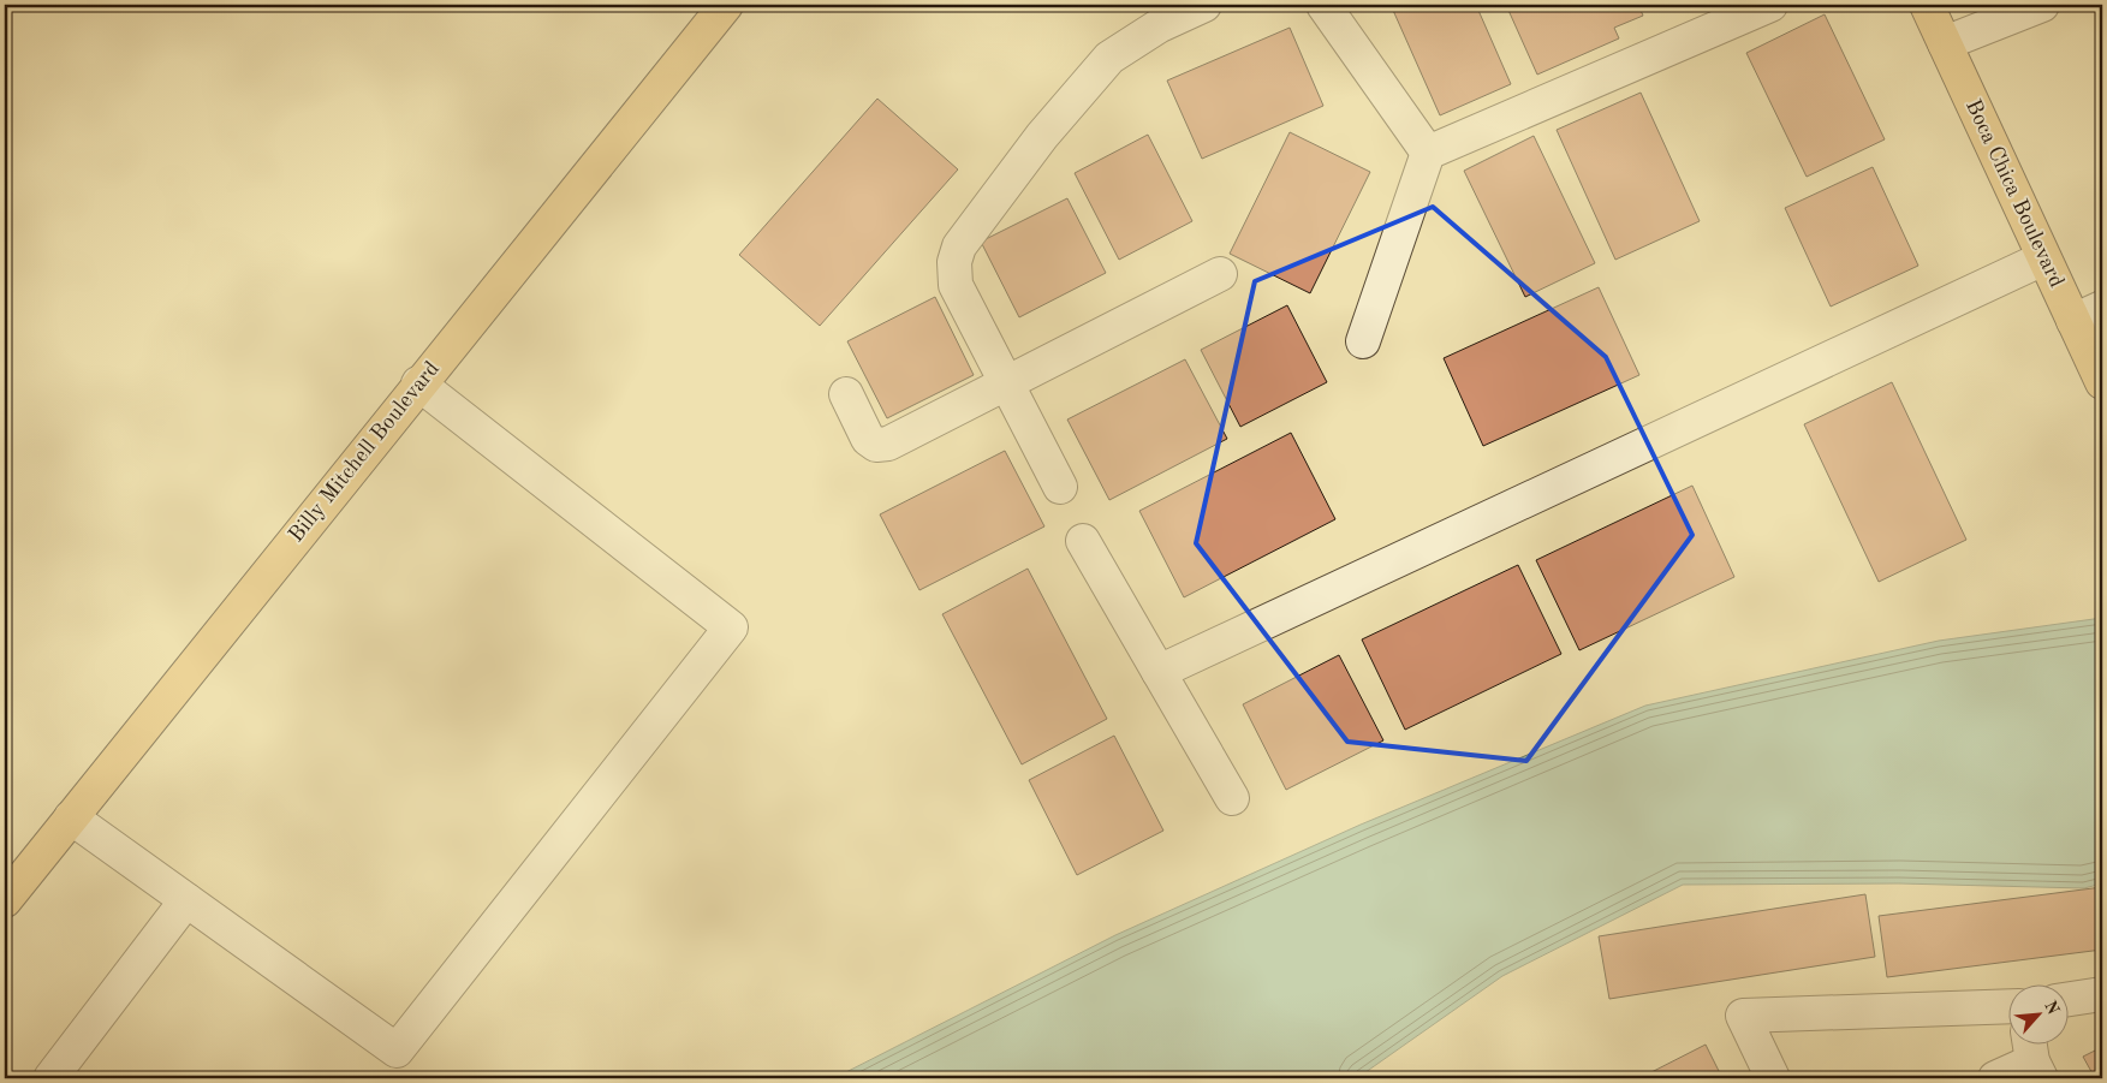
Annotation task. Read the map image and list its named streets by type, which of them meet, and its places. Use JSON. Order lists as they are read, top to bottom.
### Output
{
  "streets": {
    "main road": ["Boca Chica Boulevard", "Billy Mitchell Boulevard"]
  },
  "north": "top right"
}
